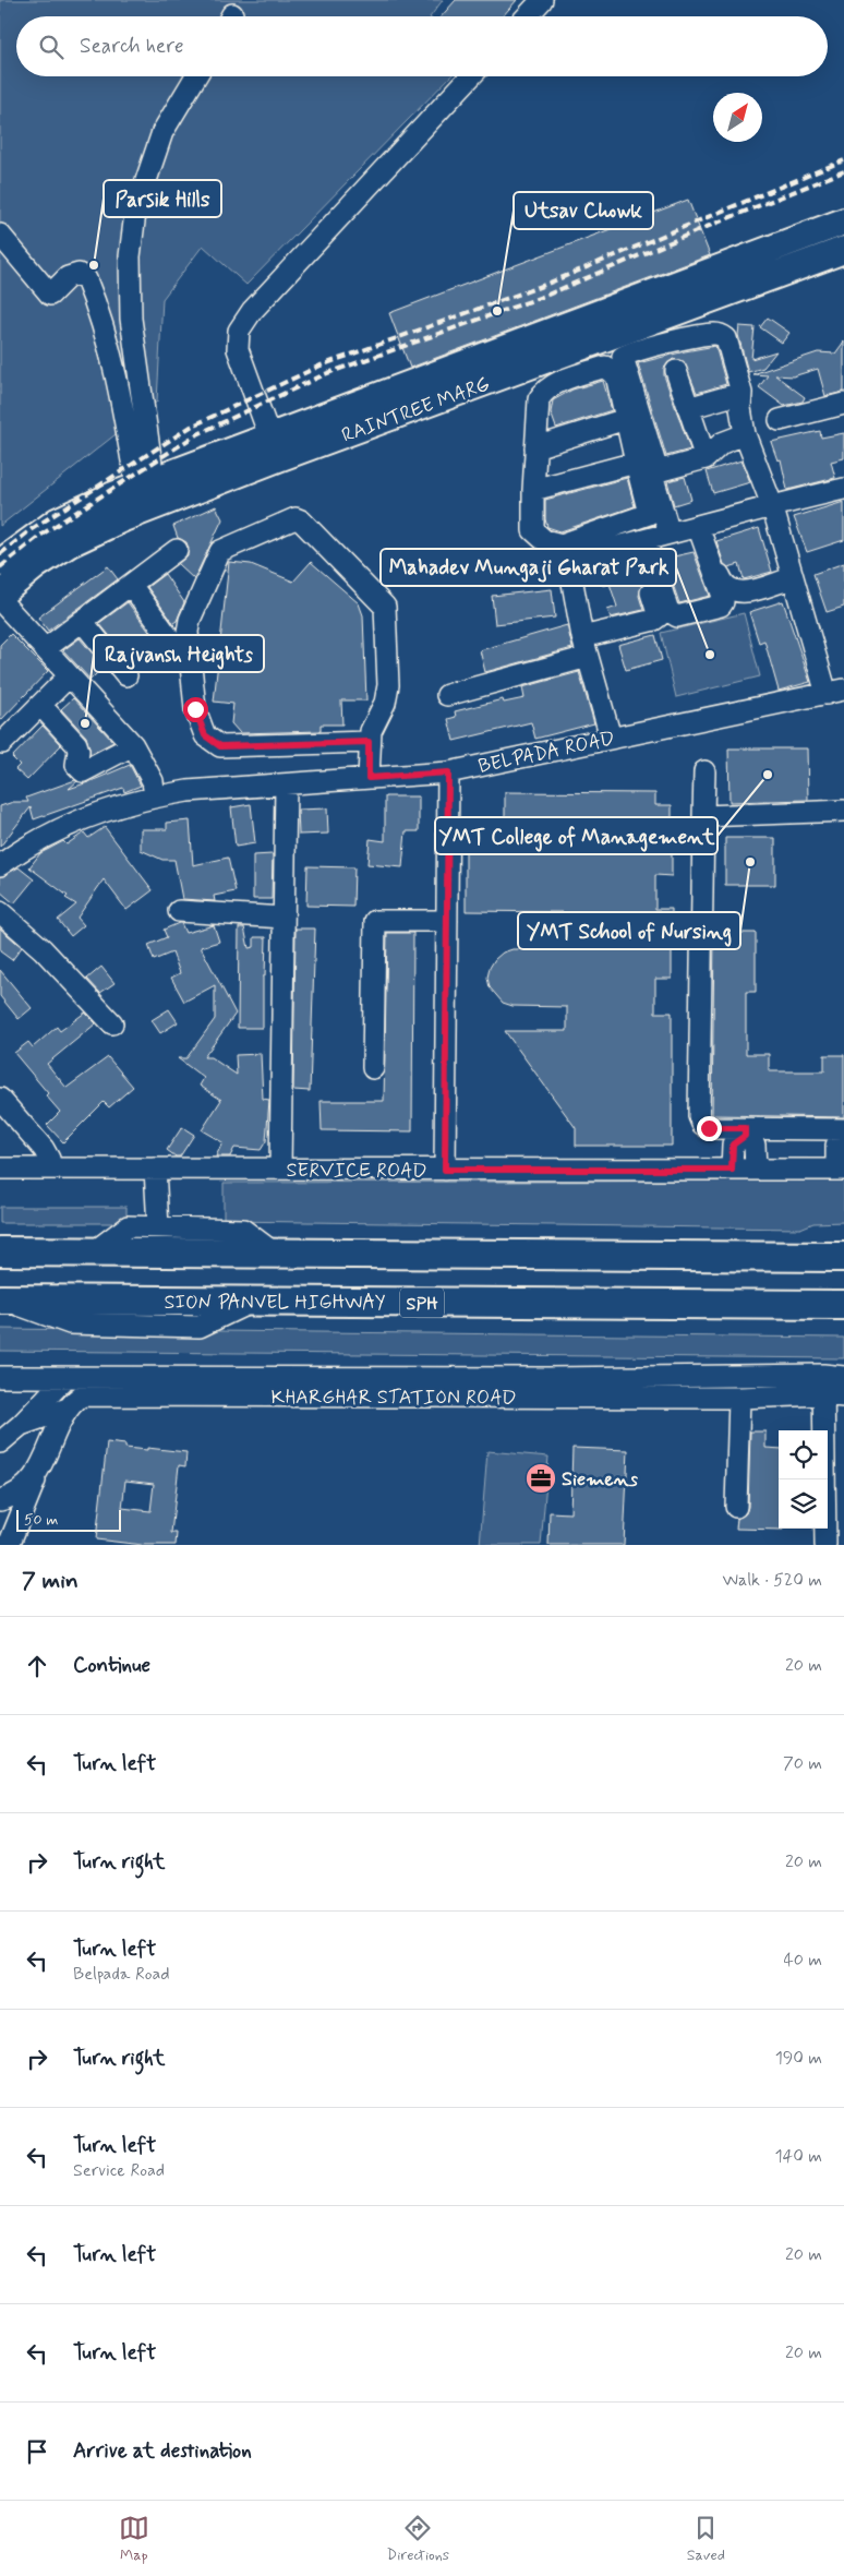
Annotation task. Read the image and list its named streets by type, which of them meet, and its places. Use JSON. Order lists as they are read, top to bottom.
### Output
{
  "streets": {
    "highway": ["SION PANVEL HIGHWAY", "SPH"],
    "main road": ["RAINTREE MARG"],
    "street": ["BELPADA ROAD", "SERVICE ROAD", "KHARGHAR STATION ROAD"]
  },
  "places": {
    "other": [
      "Parsik Hills",
      "Utsav Chowk",
      "Mahadev Mungaji Gharat Park",
      "Rajvansh Heights",
      "YMT College of Management",
      "YMT School of Nursing"
    ],
    "office": ["Siemens"]
  },
  "scale_bar": "50 m",
  "north": "top right",
  "page": {
    "search": "Search here",
    "scale": "50 m",
    "heading": ["7 min", "Walk · 520 m"],
    "list": [
      ["Continue", "20 m"],
      ["Turn left", "70 m"],
      ["Turn right", "20 m"],
      ["Turn left", "Belpada Road", "40 m"],
      ["Turn right", "190 m"],
      ["Turn left", "Service Road", "140 m"],
      ["Turn left", "20 m"],
      ["Turn left", "20 m"],
      "Arrive at destination"
    ],
    "nav": ["Map", "Directions", "Saved"]
  }
}
